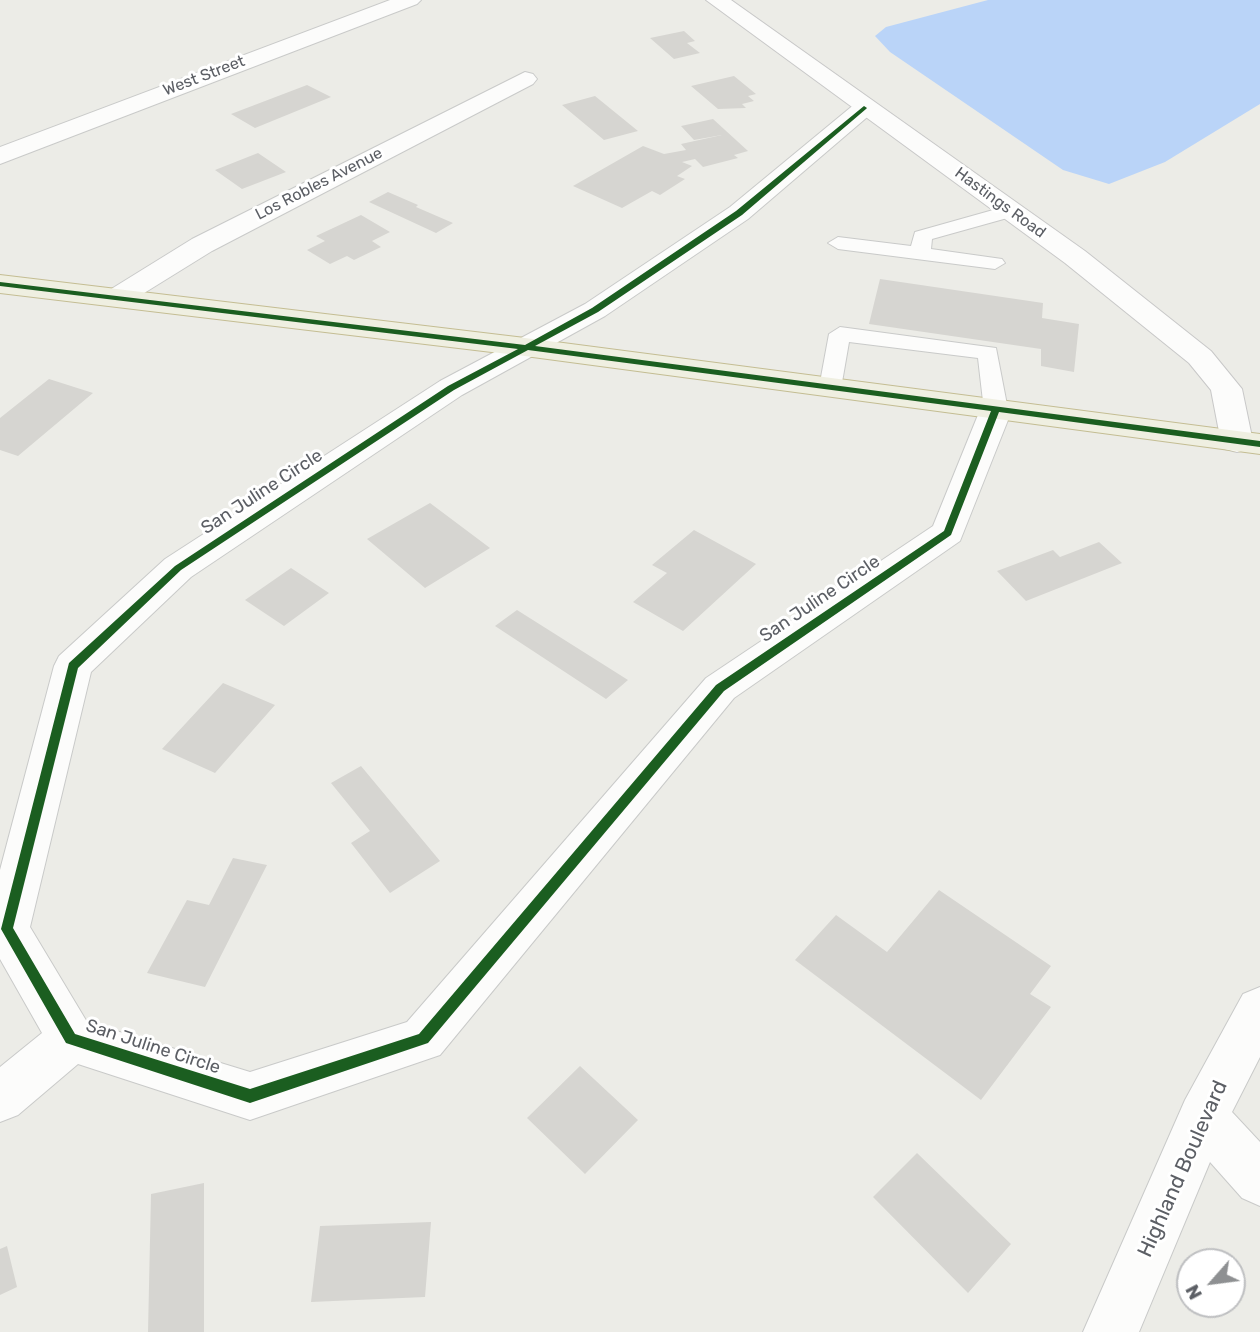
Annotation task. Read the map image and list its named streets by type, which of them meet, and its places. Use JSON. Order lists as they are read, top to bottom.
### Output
{
  "streets": {
    "street": [
      "West Street",
      "Los Robles Avenue",
      "Hastings Road",
      "San Juline Circle",
      "Highland Boulevard"
    ]
  },
  "crossings": [
    ["Hastings Road", "San Juline Circle"]
  ],
  "north": "bottom left"
}
